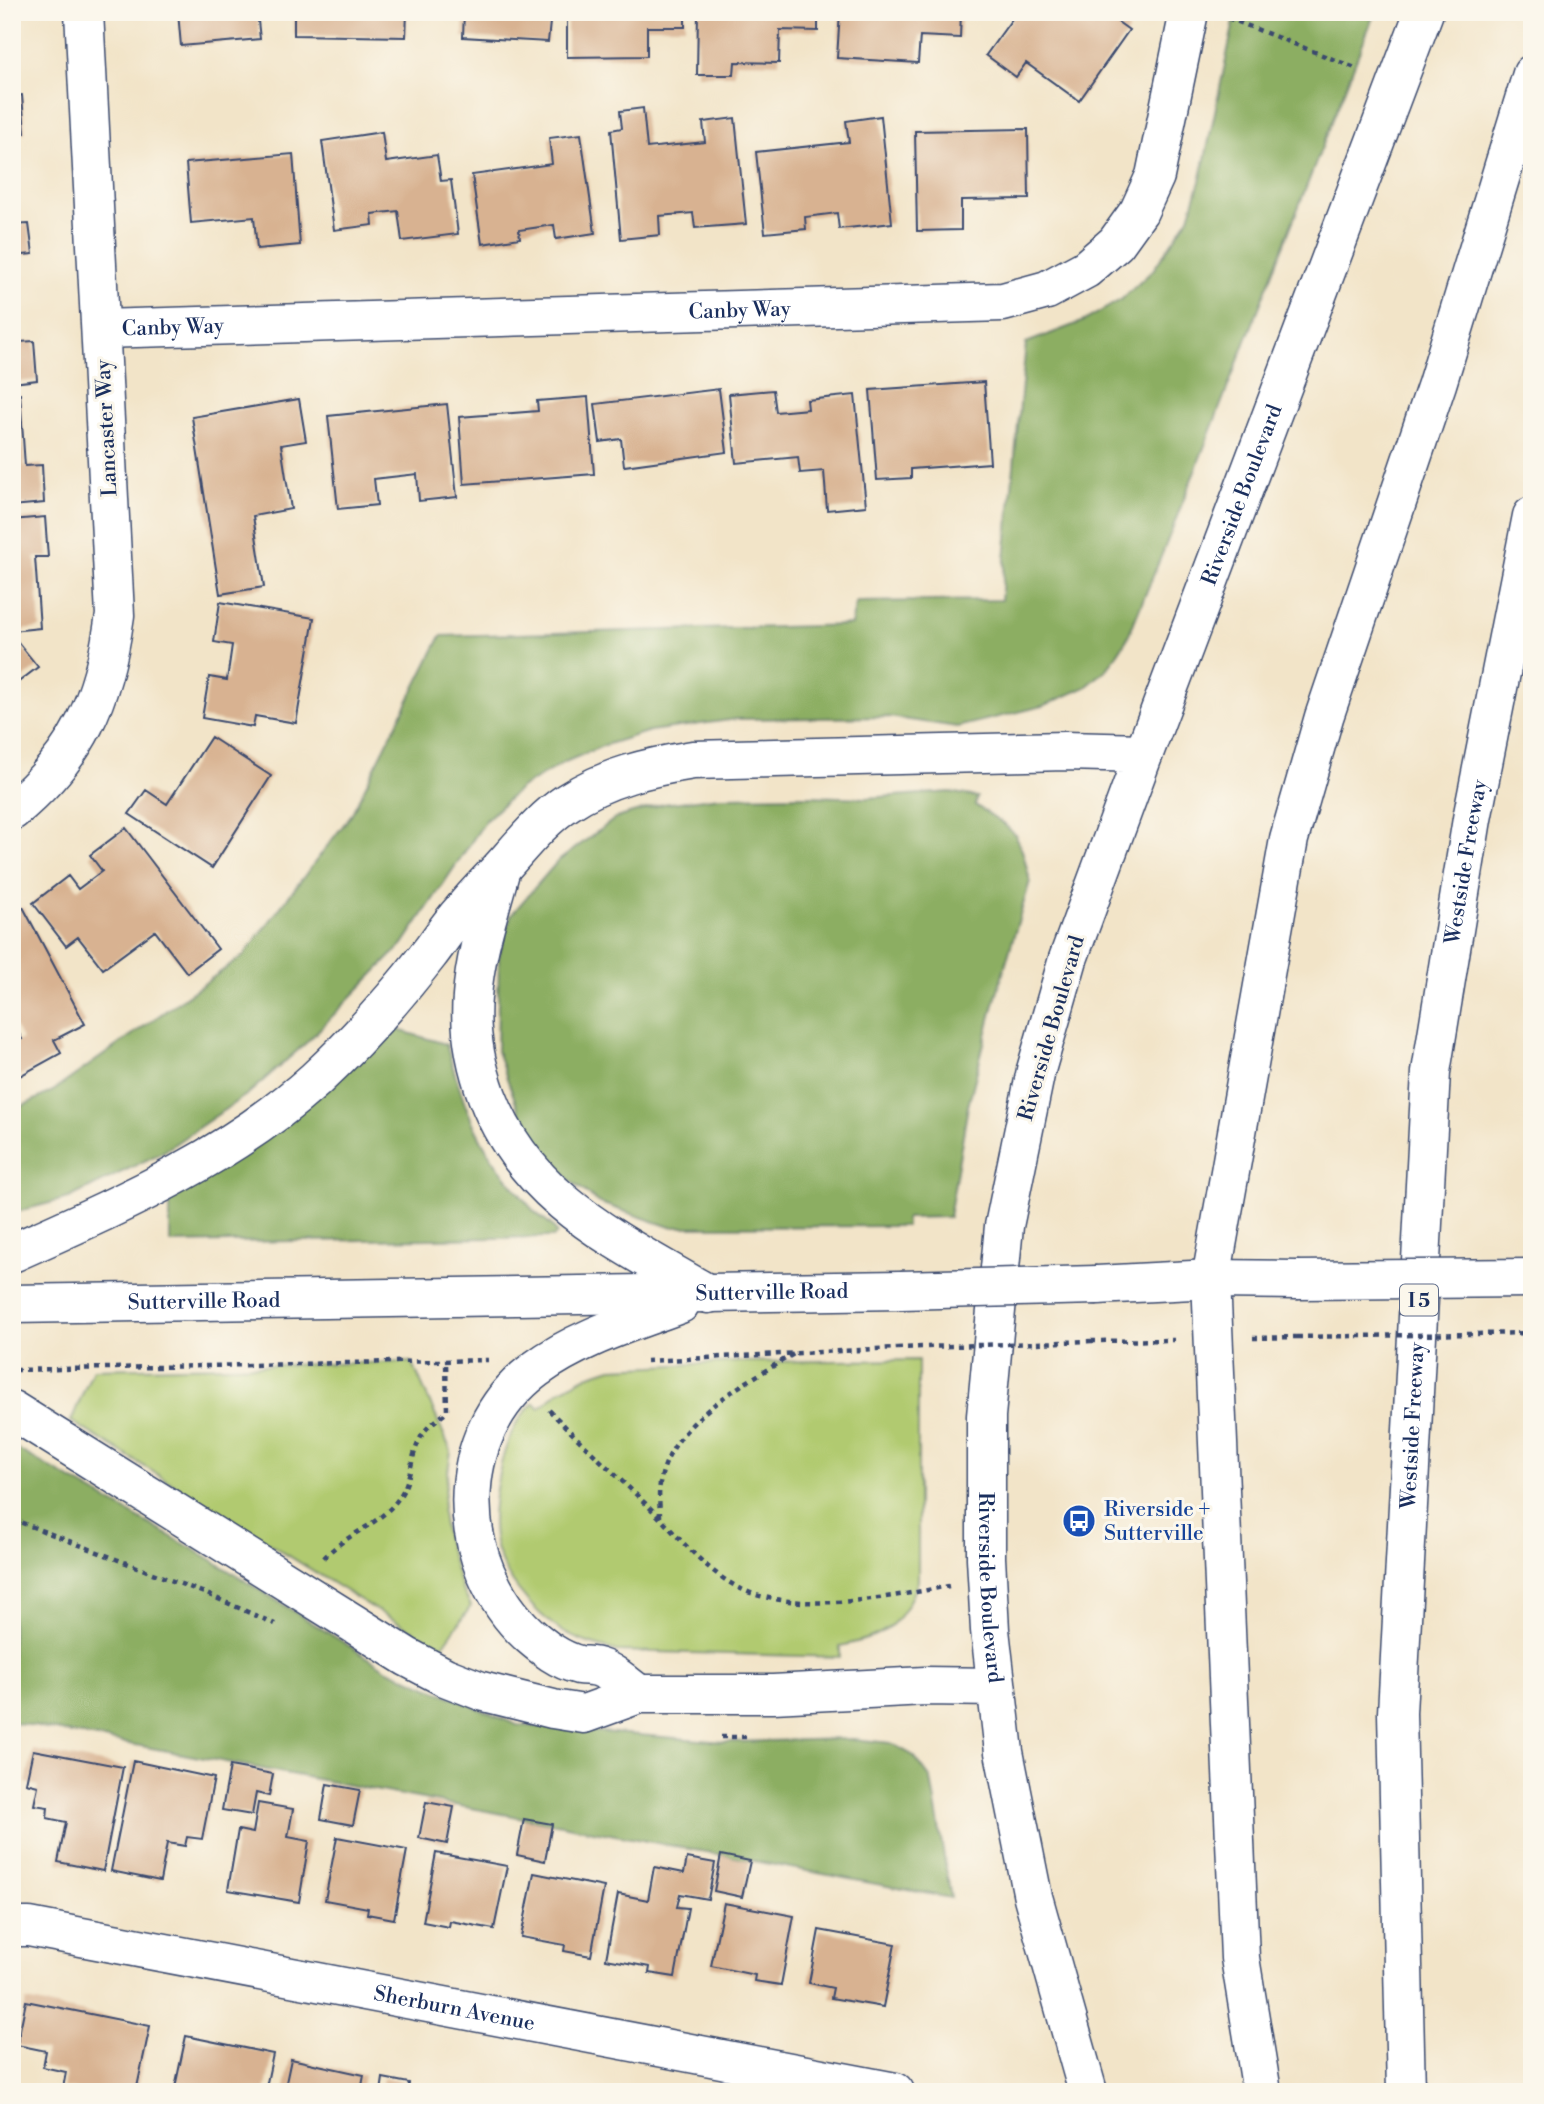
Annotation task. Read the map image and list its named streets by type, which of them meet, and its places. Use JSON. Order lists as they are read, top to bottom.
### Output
{
  "streets": {
    "main road": [
      "Canby Way",
      "Lancaster Way",
      "Riverside Boulevard",
      "Westside Freeway",
      "Sutterville Road",
      "I 5",
      "Sherburn Avenue"
    ]
  },
  "crossings": [
    ["Canby Way", "Lancaster Way"]
  ],
  "places": {
    "bus stop": ["Riverside + Sutterville"]
  }
}
